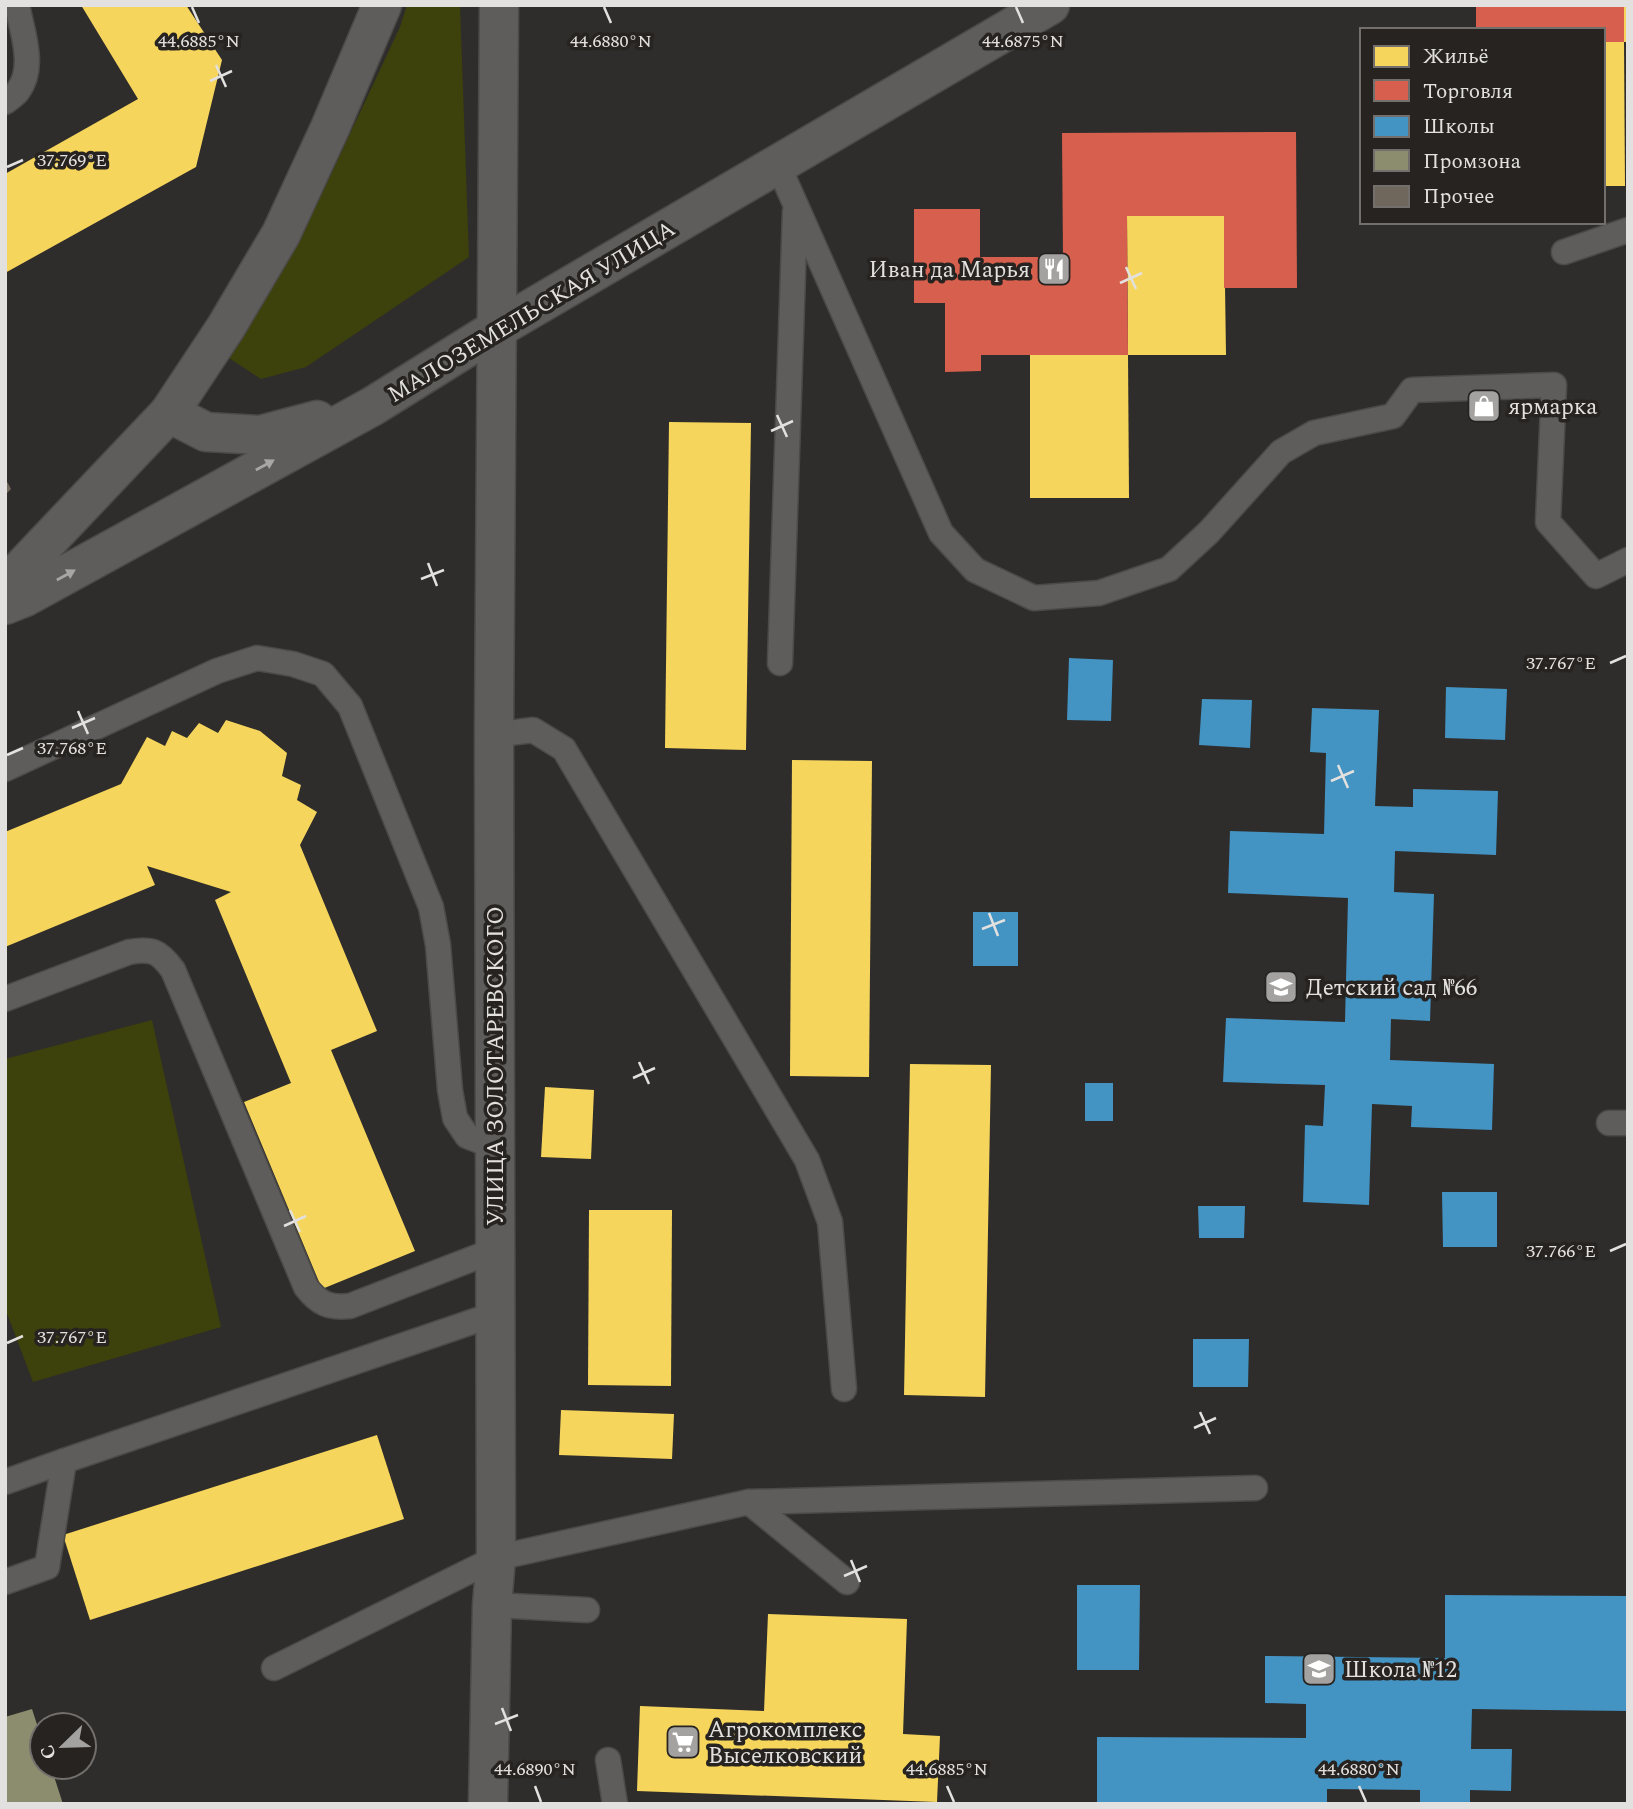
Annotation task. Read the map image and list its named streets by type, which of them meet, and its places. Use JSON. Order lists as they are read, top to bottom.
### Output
{
  "streets": {
    "street": ["МАЛОЗЕМЕЛЬСКАЯ УЛИЦА", "УЛИЦА ЗОЛОТАРЕВСКОГО"]
  },
  "crossings": [
    ["МАЛОЗЕМЕЛЬСКАЯ УЛИЦА", "УЛИЦА ЗОЛОТАРЕВСКОГО"]
  ],
  "places": {
    "restaurant": ["Иван да Марья"],
    "shop": ["ярмарка"],
    "school or university": ["Детский сад №66", "Школа №12"],
    "supermarket": ["Агрокомплекс Выселковский"]
  },
  "legend": [
    "Жильё",
    "Торговля",
    "Школы",
    "Промзона",
    "Прочее"
  ],
  "north": "bottom left",
  "coordinates": [
    "44.6885°N",
    "44.6880°N",
    "44.6875°N",
    "37.769°E",
    "37.767°E",
    "37.768°E",
    "37.766°E",
    "44.6890°N"
  ]
}
